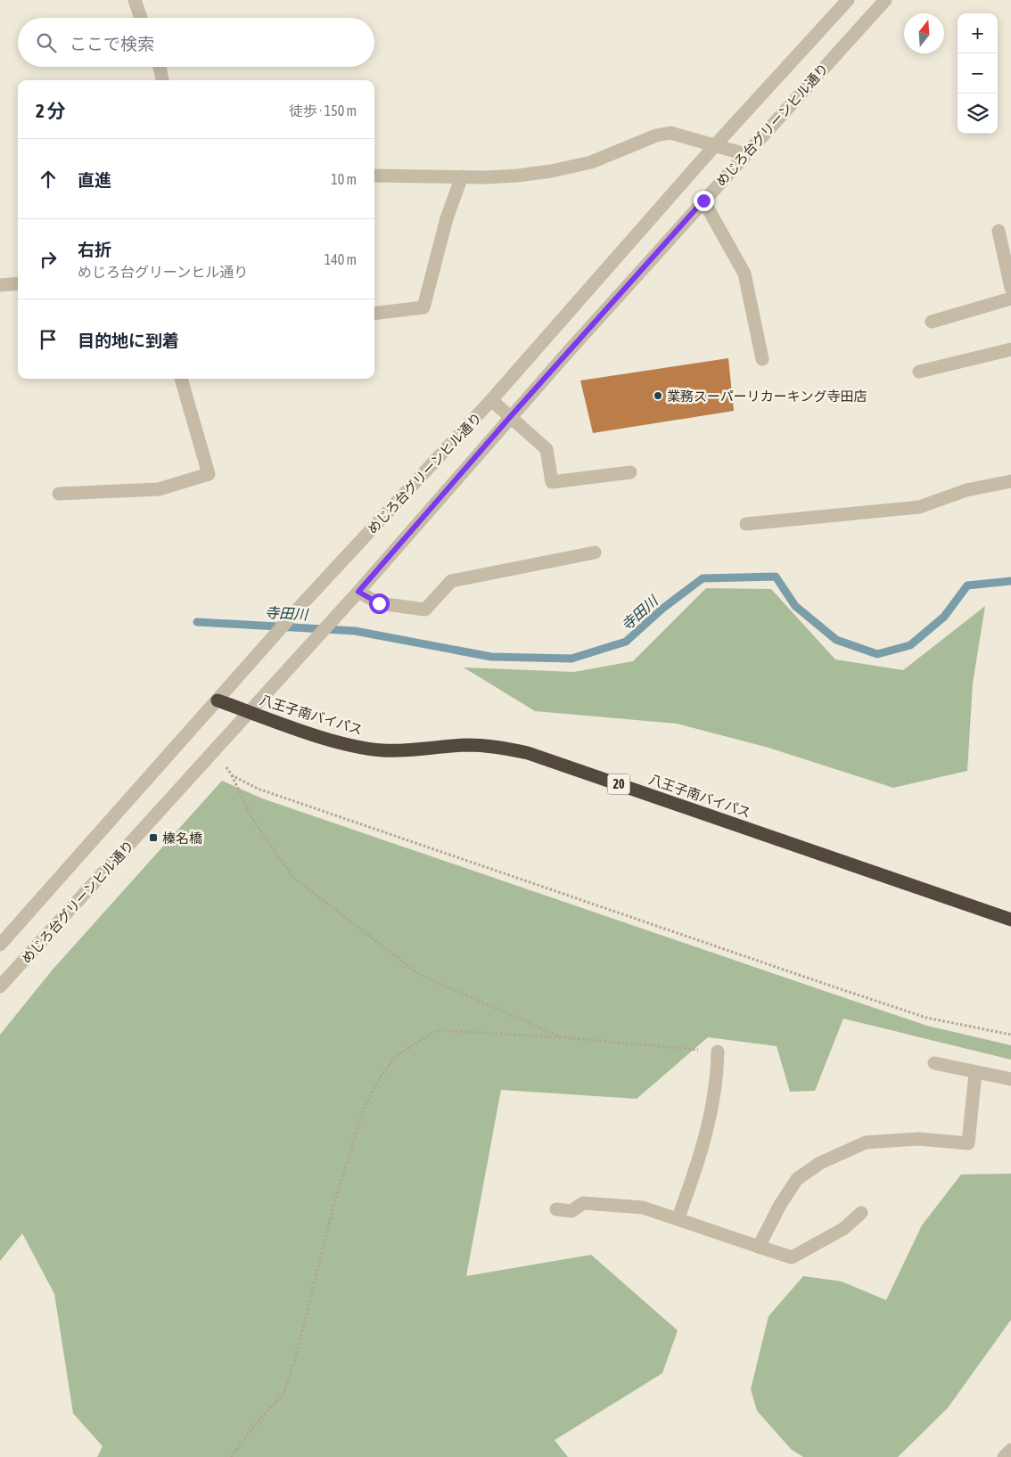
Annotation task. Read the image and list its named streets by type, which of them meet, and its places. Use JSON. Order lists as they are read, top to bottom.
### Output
{
  "streets": {
    "highway": ["八王子南バイパス", "20"],
    "street": ["めじろ台グリーンヒル通り"]
  },
  "crossings": [
    ["めじろ台グリーンヒル通り", "八王子南バイパス"]
  ],
  "water": ["寺田川"],
  "places": {
    "other": ["業務スーパーリカーキング寺田店"],
    "transit": ["榛名橋"]
  },
  "north": "top",
  "page": {
    "map_buttons": ["+", "−"],
    "search": "ここで検索",
    "heading": ["2 分", "徒歩 · 150 m"],
    "list": [
      ["直進", "10 m"],
      ["右折", "めじろ台グリーンヒル通り", "140 m"],
      "目的地に到着"
    ]
  }
}
